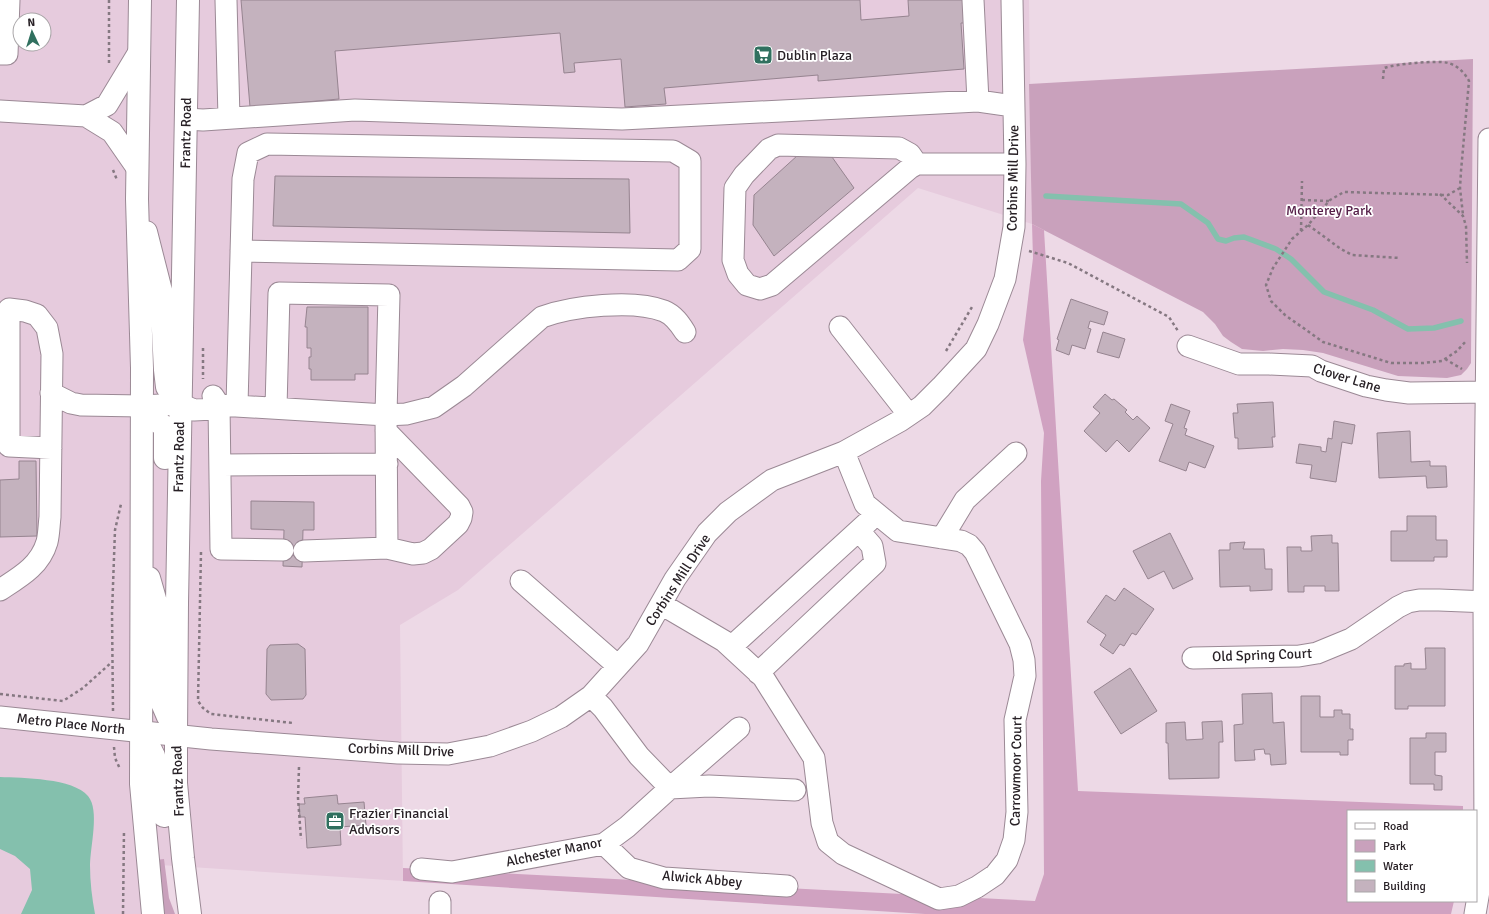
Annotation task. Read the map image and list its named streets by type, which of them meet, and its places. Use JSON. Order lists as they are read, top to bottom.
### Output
{
  "streets": {
    "main road": ["Frantz Road"],
    "street": [
      "Corbins Mill Drive",
      "Clover Lane",
      "Old Spring Court",
      "Metro Place North",
      "Carrowmoor Court",
      "Alchester Manor",
      "Alwick Abbey"
    ]
  },
  "crossings": [
    ["Frantz Road", "Corbins Mill Drive"],
    ["Corbins Mill Drive", "Metro Place North"],
    ["Corbins Mill Drive", "Carrowmoor Court"],
    ["Alchester Manor", "Alwick Abbey"]
  ],
  "parks": ["Monterey Park"],
  "places": {
    "supermarket": ["Dublin Plaza"],
    "office": ["Frazier Financial Advisors"]
  },
  "legend": [
    "Road",
    "Park",
    "Water",
    "Building"
  ],
  "north": "top"
}
